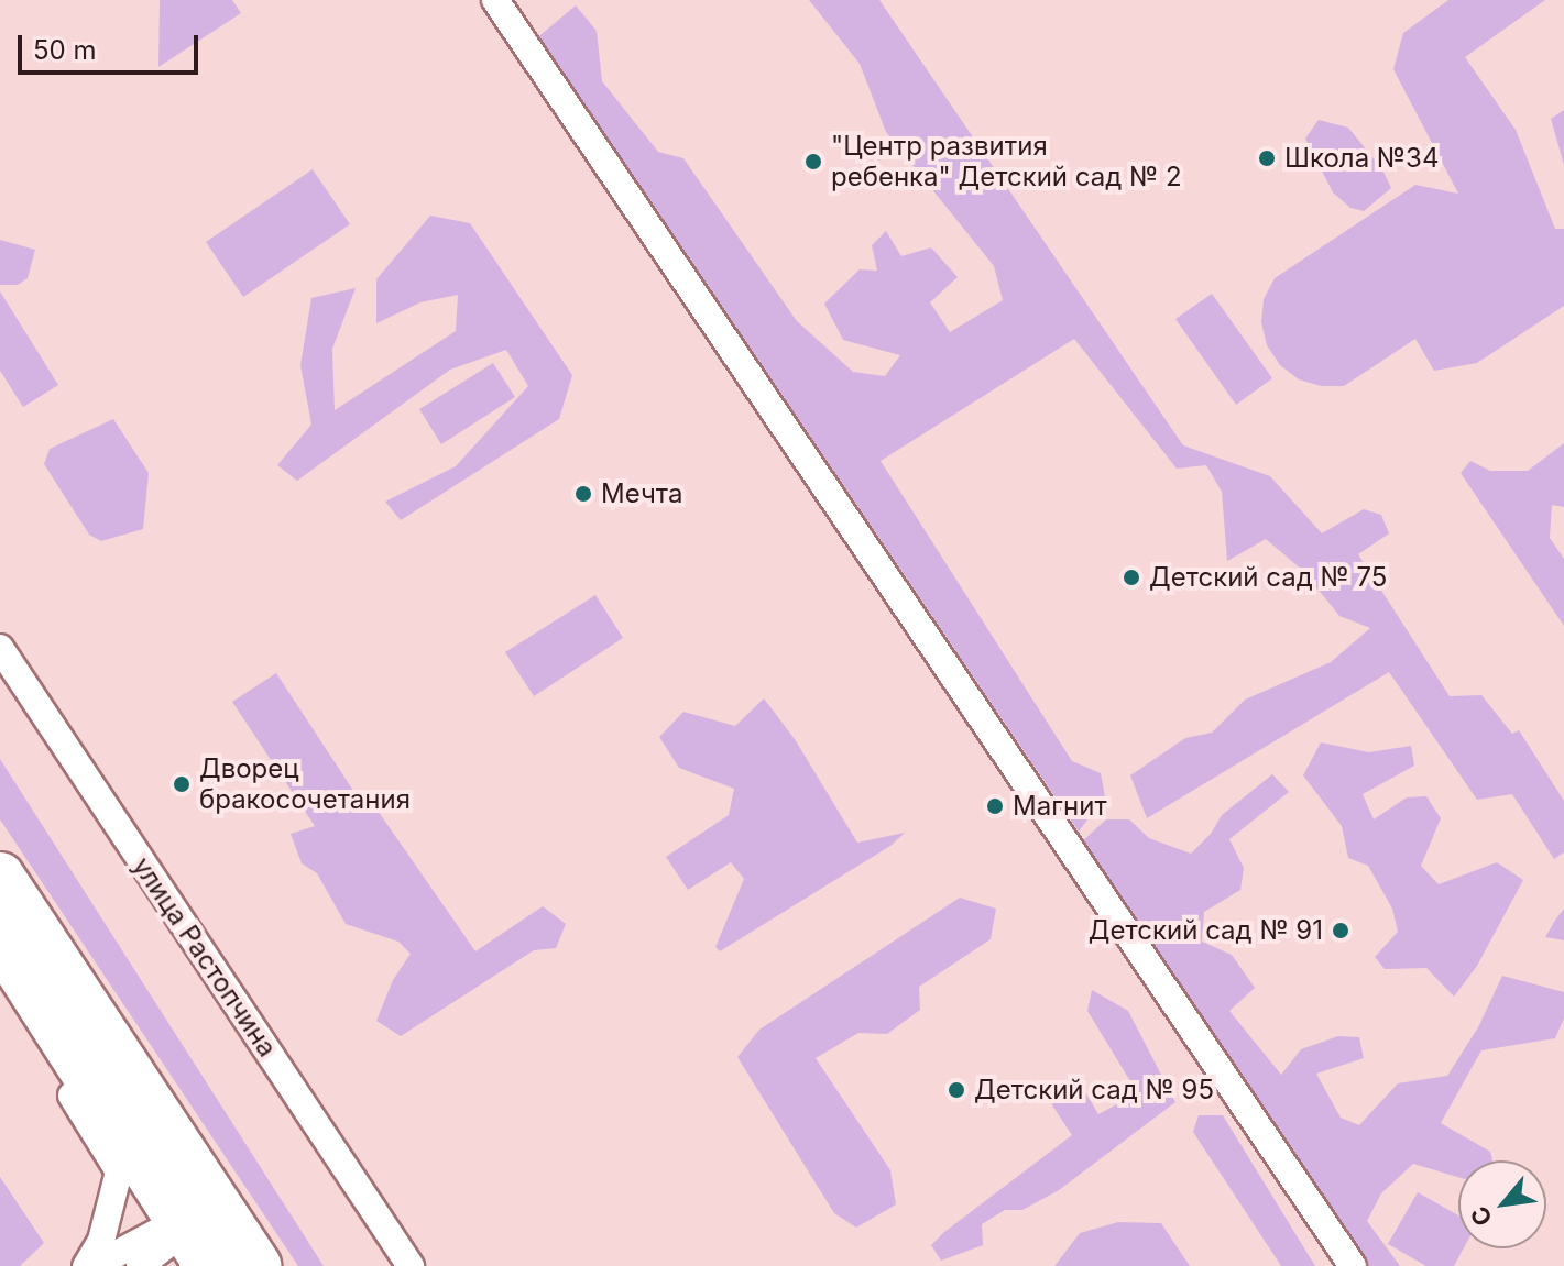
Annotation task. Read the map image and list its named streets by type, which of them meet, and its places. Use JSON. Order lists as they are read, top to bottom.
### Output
{
  "streets": {
    "street": ["улица Растопчина"]
  },
  "places": [
    "Школа №34",
    "\"Центр развития ребенка\" Детский сад № 2",
    "Мечта",
    "Детский сад № 75",
    "Дворец бракосочетания",
    "Магнит",
    "Детский сад № 91",
    "Детский сад № 95"
  ],
  "scale_bar": "50 m",
  "north": "bottom left"
}
